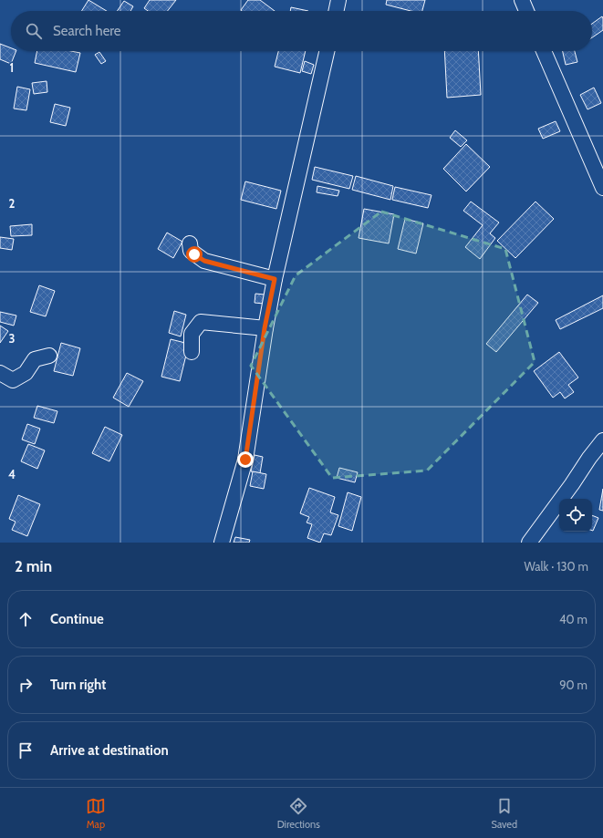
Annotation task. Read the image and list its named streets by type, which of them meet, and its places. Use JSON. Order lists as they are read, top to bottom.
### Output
{
  "page": {
    "search": "Search here",
    "heading": ["2 min", "Walk · 130 m"],
    "list": [
      ["Continue", "40 m"],
      ["Turn right", "90 m"],
      "Arrive at destination"
    ],
    "nav": ["Map", "Directions", "Saved"]
  },
  "grid": {
    "rows": [
      "1",
      "2",
      "3",
      "4"
    ]
  }
}
